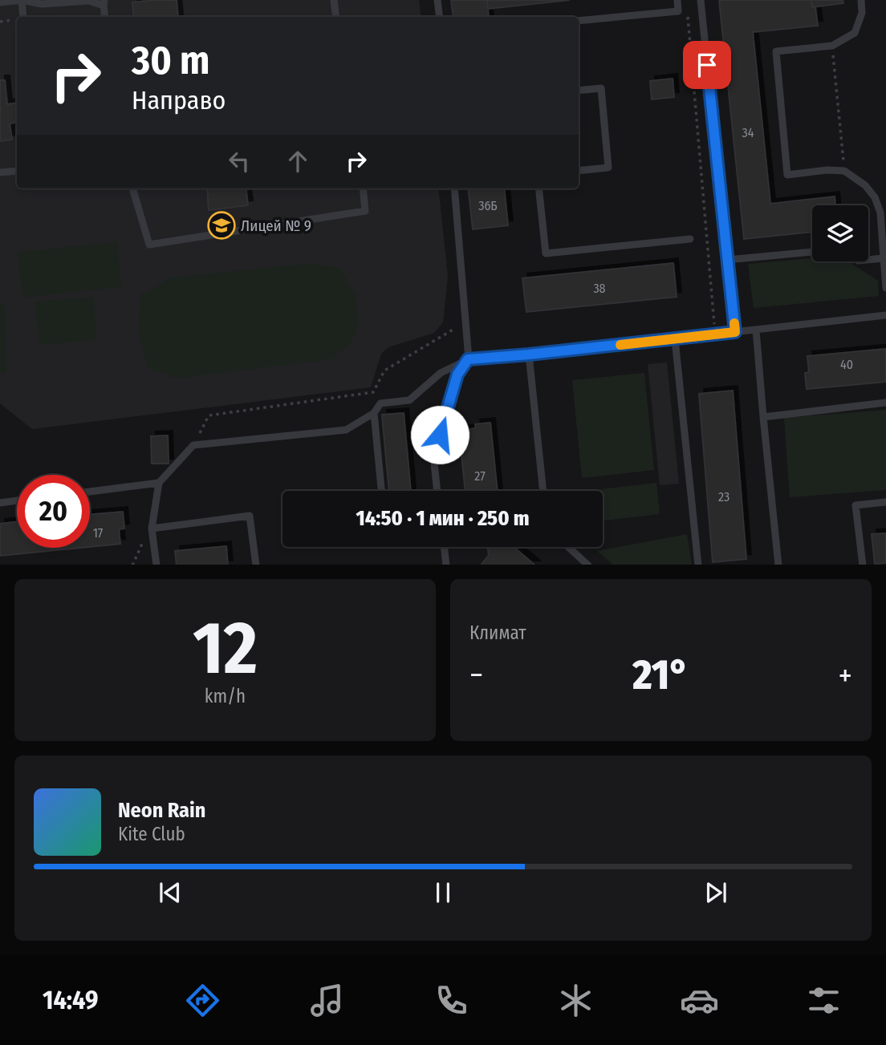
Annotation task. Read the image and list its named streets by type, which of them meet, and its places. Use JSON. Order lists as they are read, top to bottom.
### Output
{
  "places": {
    "school or university": ["Лицей № 9"]
  },
  "house_numbers": [
    "34",
    "36Б",
    "38",
    "40",
    "27",
    "23",
    "17"
  ],
  "page": {
    "turn": ["30 m", "Направо"],
    "limit": "20",
    "trip": "14:50 · 1 мин · 250 m",
    "tile": [
      ["12", "km/h"],
      "Климат"
    ],
    "heat": ["−", "21°", "+"],
    "song": ["Neon Rain", "Kite Club"],
    "tabs": "14:49"
  }
}
